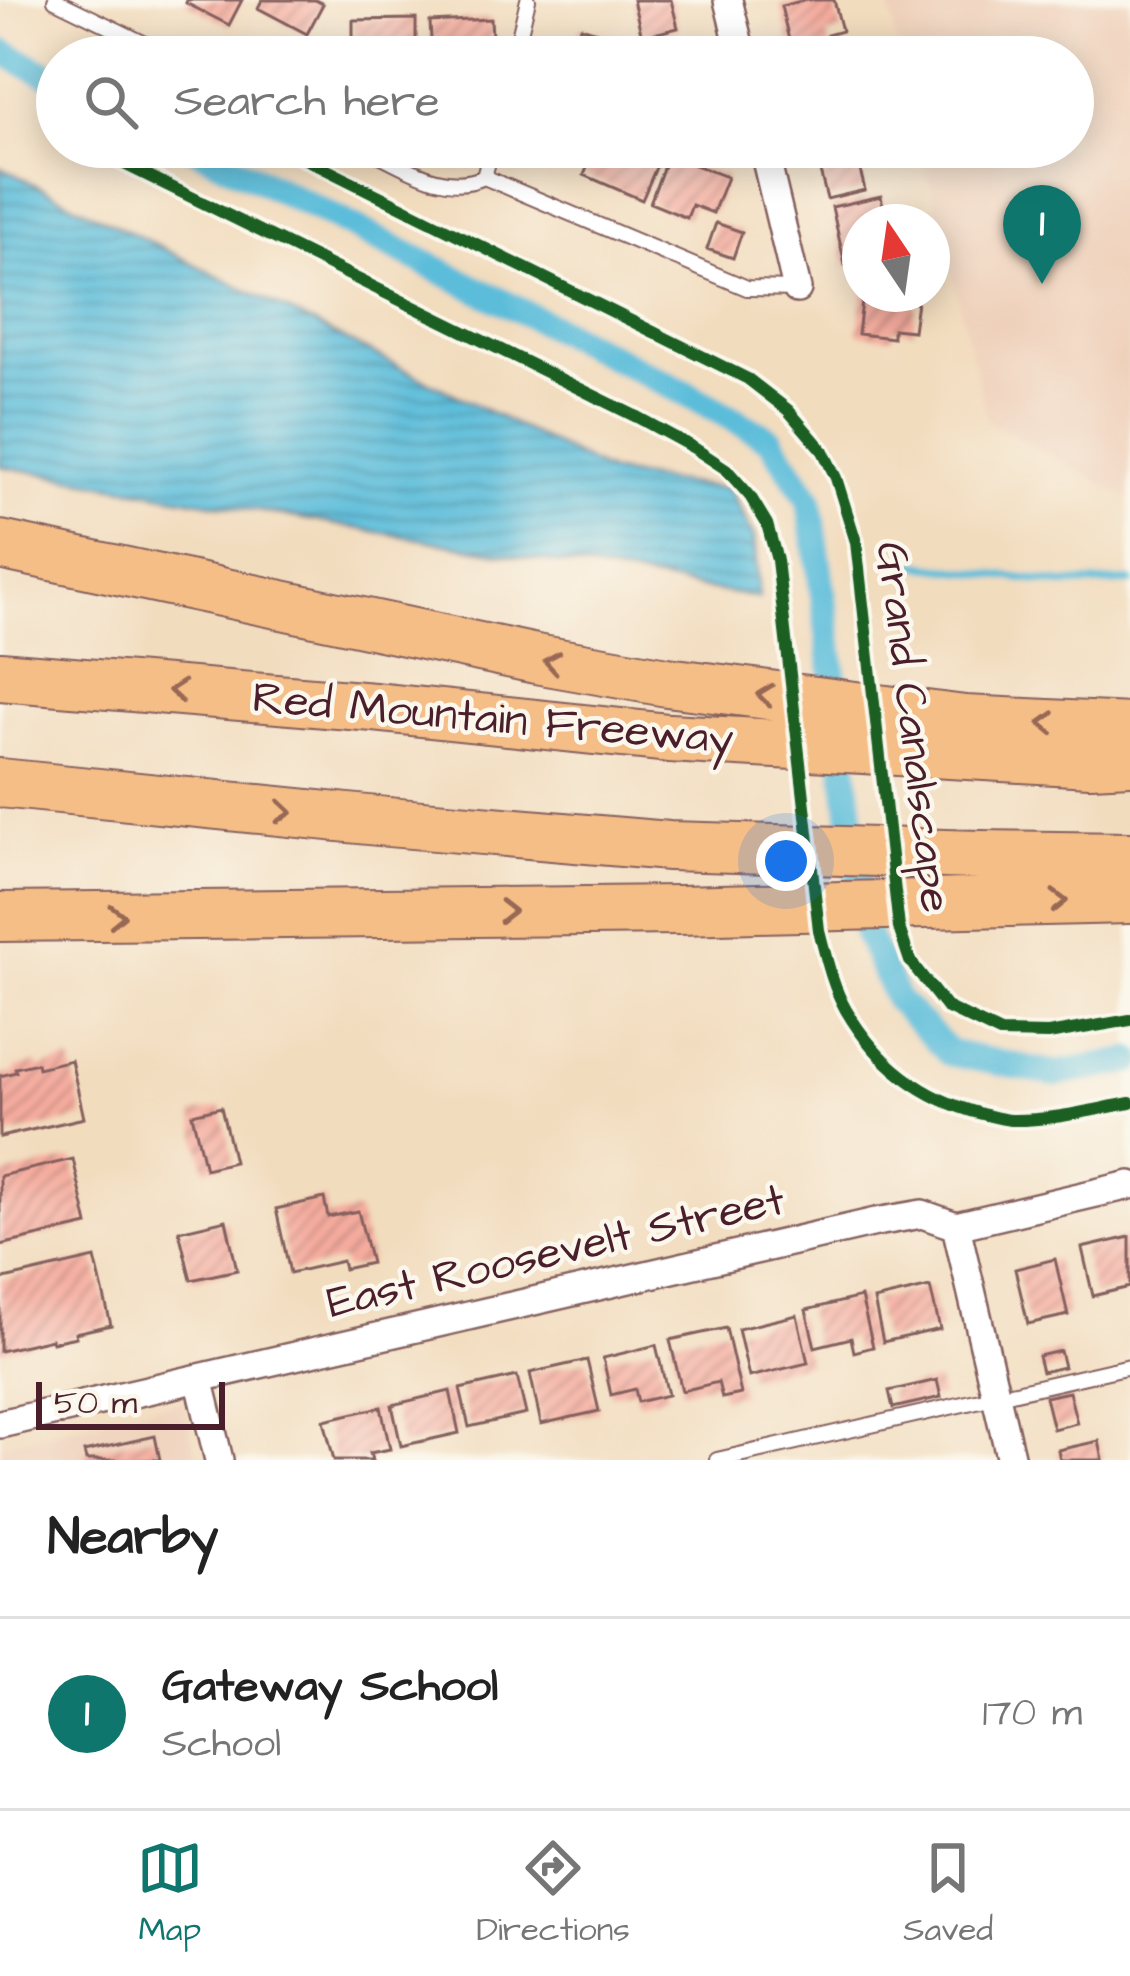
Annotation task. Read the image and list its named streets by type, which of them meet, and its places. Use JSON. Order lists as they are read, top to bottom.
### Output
{
  "streets": {
    "highway": ["Red Mountain Freeway"],
    "street": ["East Roosevelt Street"],
    "cycle path": ["Grand Canalscape"]
  },
  "scale_bar": "50 m",
  "north": "top",
  "page": {
    "search": "Search here",
    "pins": "1",
    "scale": "50 m",
    "heading": "Nearby",
    "list": [
      {
        "mark": "1",
        "name": "Gateway School",
        "note": "School",
        "value": "170 m"
      }
    ],
    "nav": ["Map", "Directions", "Saved"]
  }
}
